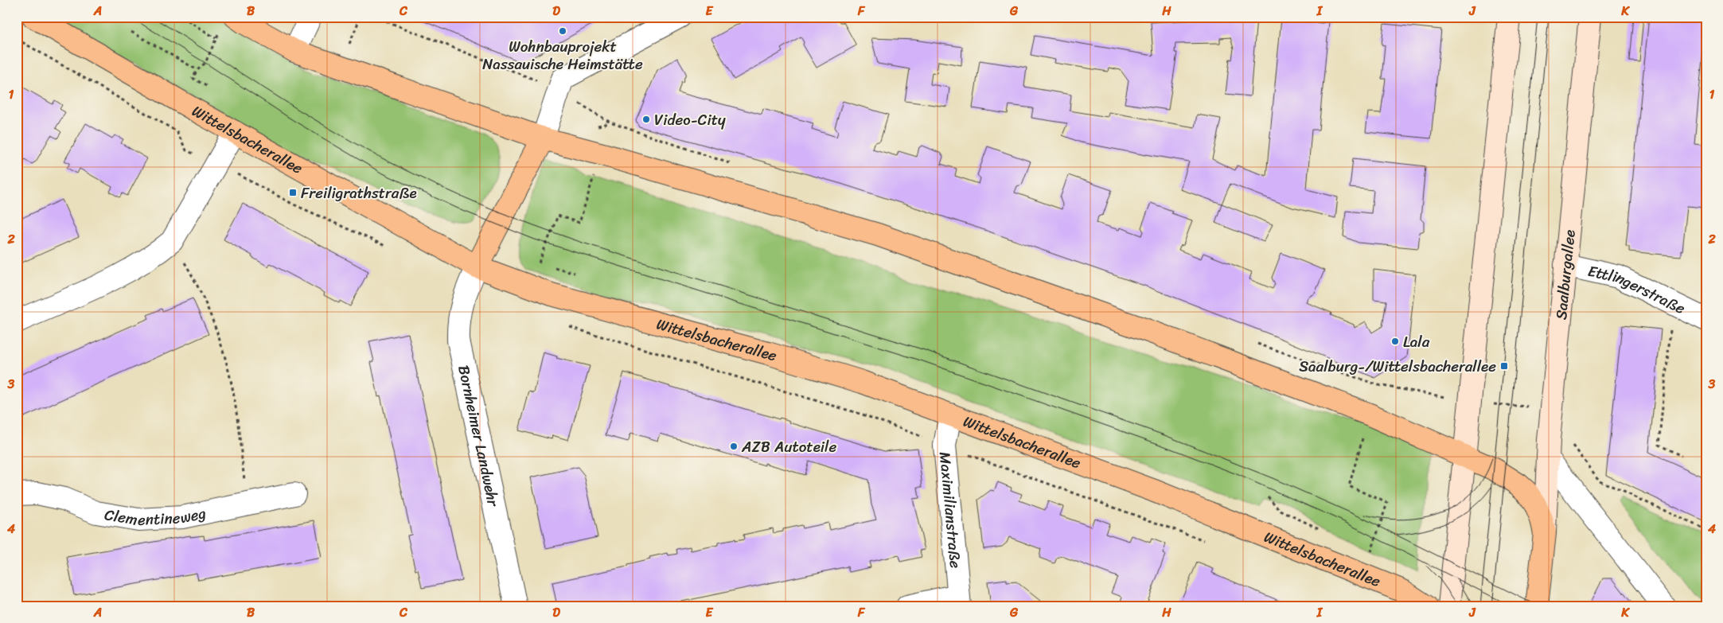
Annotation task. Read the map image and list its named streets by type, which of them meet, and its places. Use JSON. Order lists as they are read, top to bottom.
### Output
{
  "streets": {
    "main road": ["Wittelsbacherallee", "Saalburgallee"],
    "street": [
      "Ettlingerstraße",
      "Bornheimer Landwehr",
      "Maximilianstraße",
      "Clementineweg"
    ]
  },
  "crossings": [
    ["Wittelsbacherallee", "Bornheimer Landwehr"],
    ["Wittelsbacherallee", "Maximilianstraße"],
    ["Saalburgallee", "Ettlingerstraße"]
  ],
  "places": {
    "other": [
      "Wohnbauprojekt Nassauische Heimstätte",
      "Video-City",
      "Lala",
      "AZB Autoteile"
    ],
    "transit": ["Freiligrathstraße", "Saalburg-/Wittelsbacherallee"]
  },
  "grid": {
    "columns": [
      "A",
      "B",
      "C",
      "D",
      "E",
      "F",
      "G",
      "H",
      "I",
      "J",
      "K"
    ],
    "rows": [
      "1",
      "2",
      "3",
      "4"
    ]
  }
}
